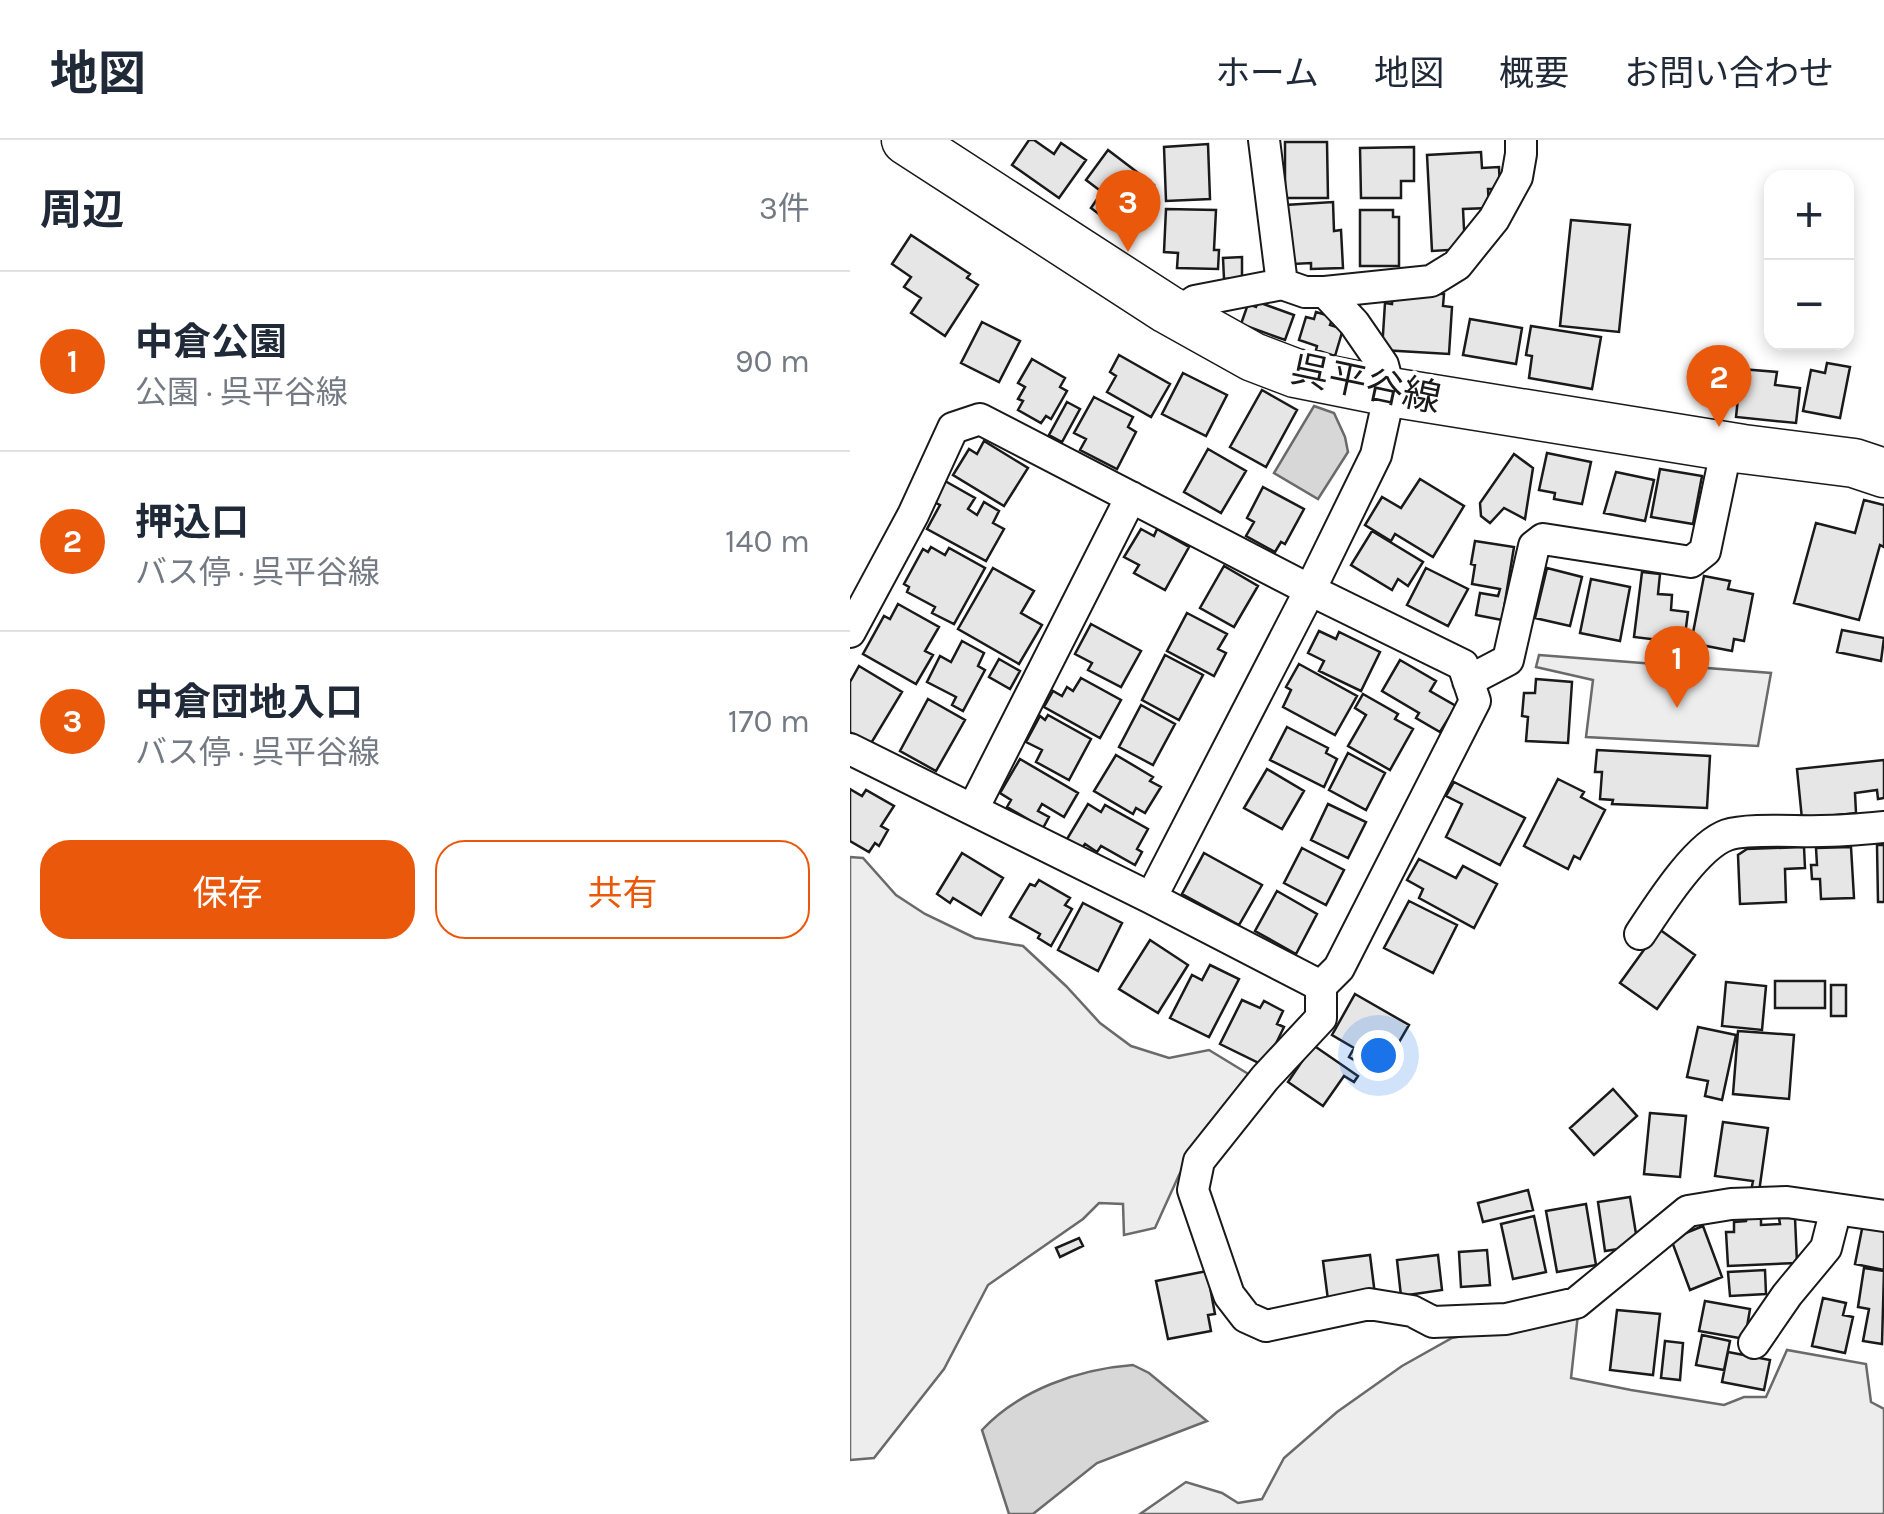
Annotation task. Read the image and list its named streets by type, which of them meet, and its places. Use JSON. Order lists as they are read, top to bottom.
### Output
{
  "streets": {
    "main road": ["呉平谷線"]
  },
  "page": {
    "header": "地図",
    "nav": [
      "ホーム",
      "地図",
      "概要",
      "お問い合わせ"
    ],
    "heading": ["周辺", "3件"],
    "map_buttons": ["+", "−"],
    "pins": ["3", "2", "1"],
    "list": [
      {
        "mark": "1",
        "name": "中倉公園",
        "note": "公園 · 呉平谷線",
        "value": "90 m"
      },
      {
        "mark": "2",
        "name": "押込口",
        "note": "バス停 · 呉平谷線",
        "value": "140 m"
      },
      {
        "mark": "3",
        "name": "中倉団地入口",
        "note": "バス停 · 呉平谷線",
        "value": "170 m"
      }
    ],
    "buttons": ["保存", "共有"]
  }
}
